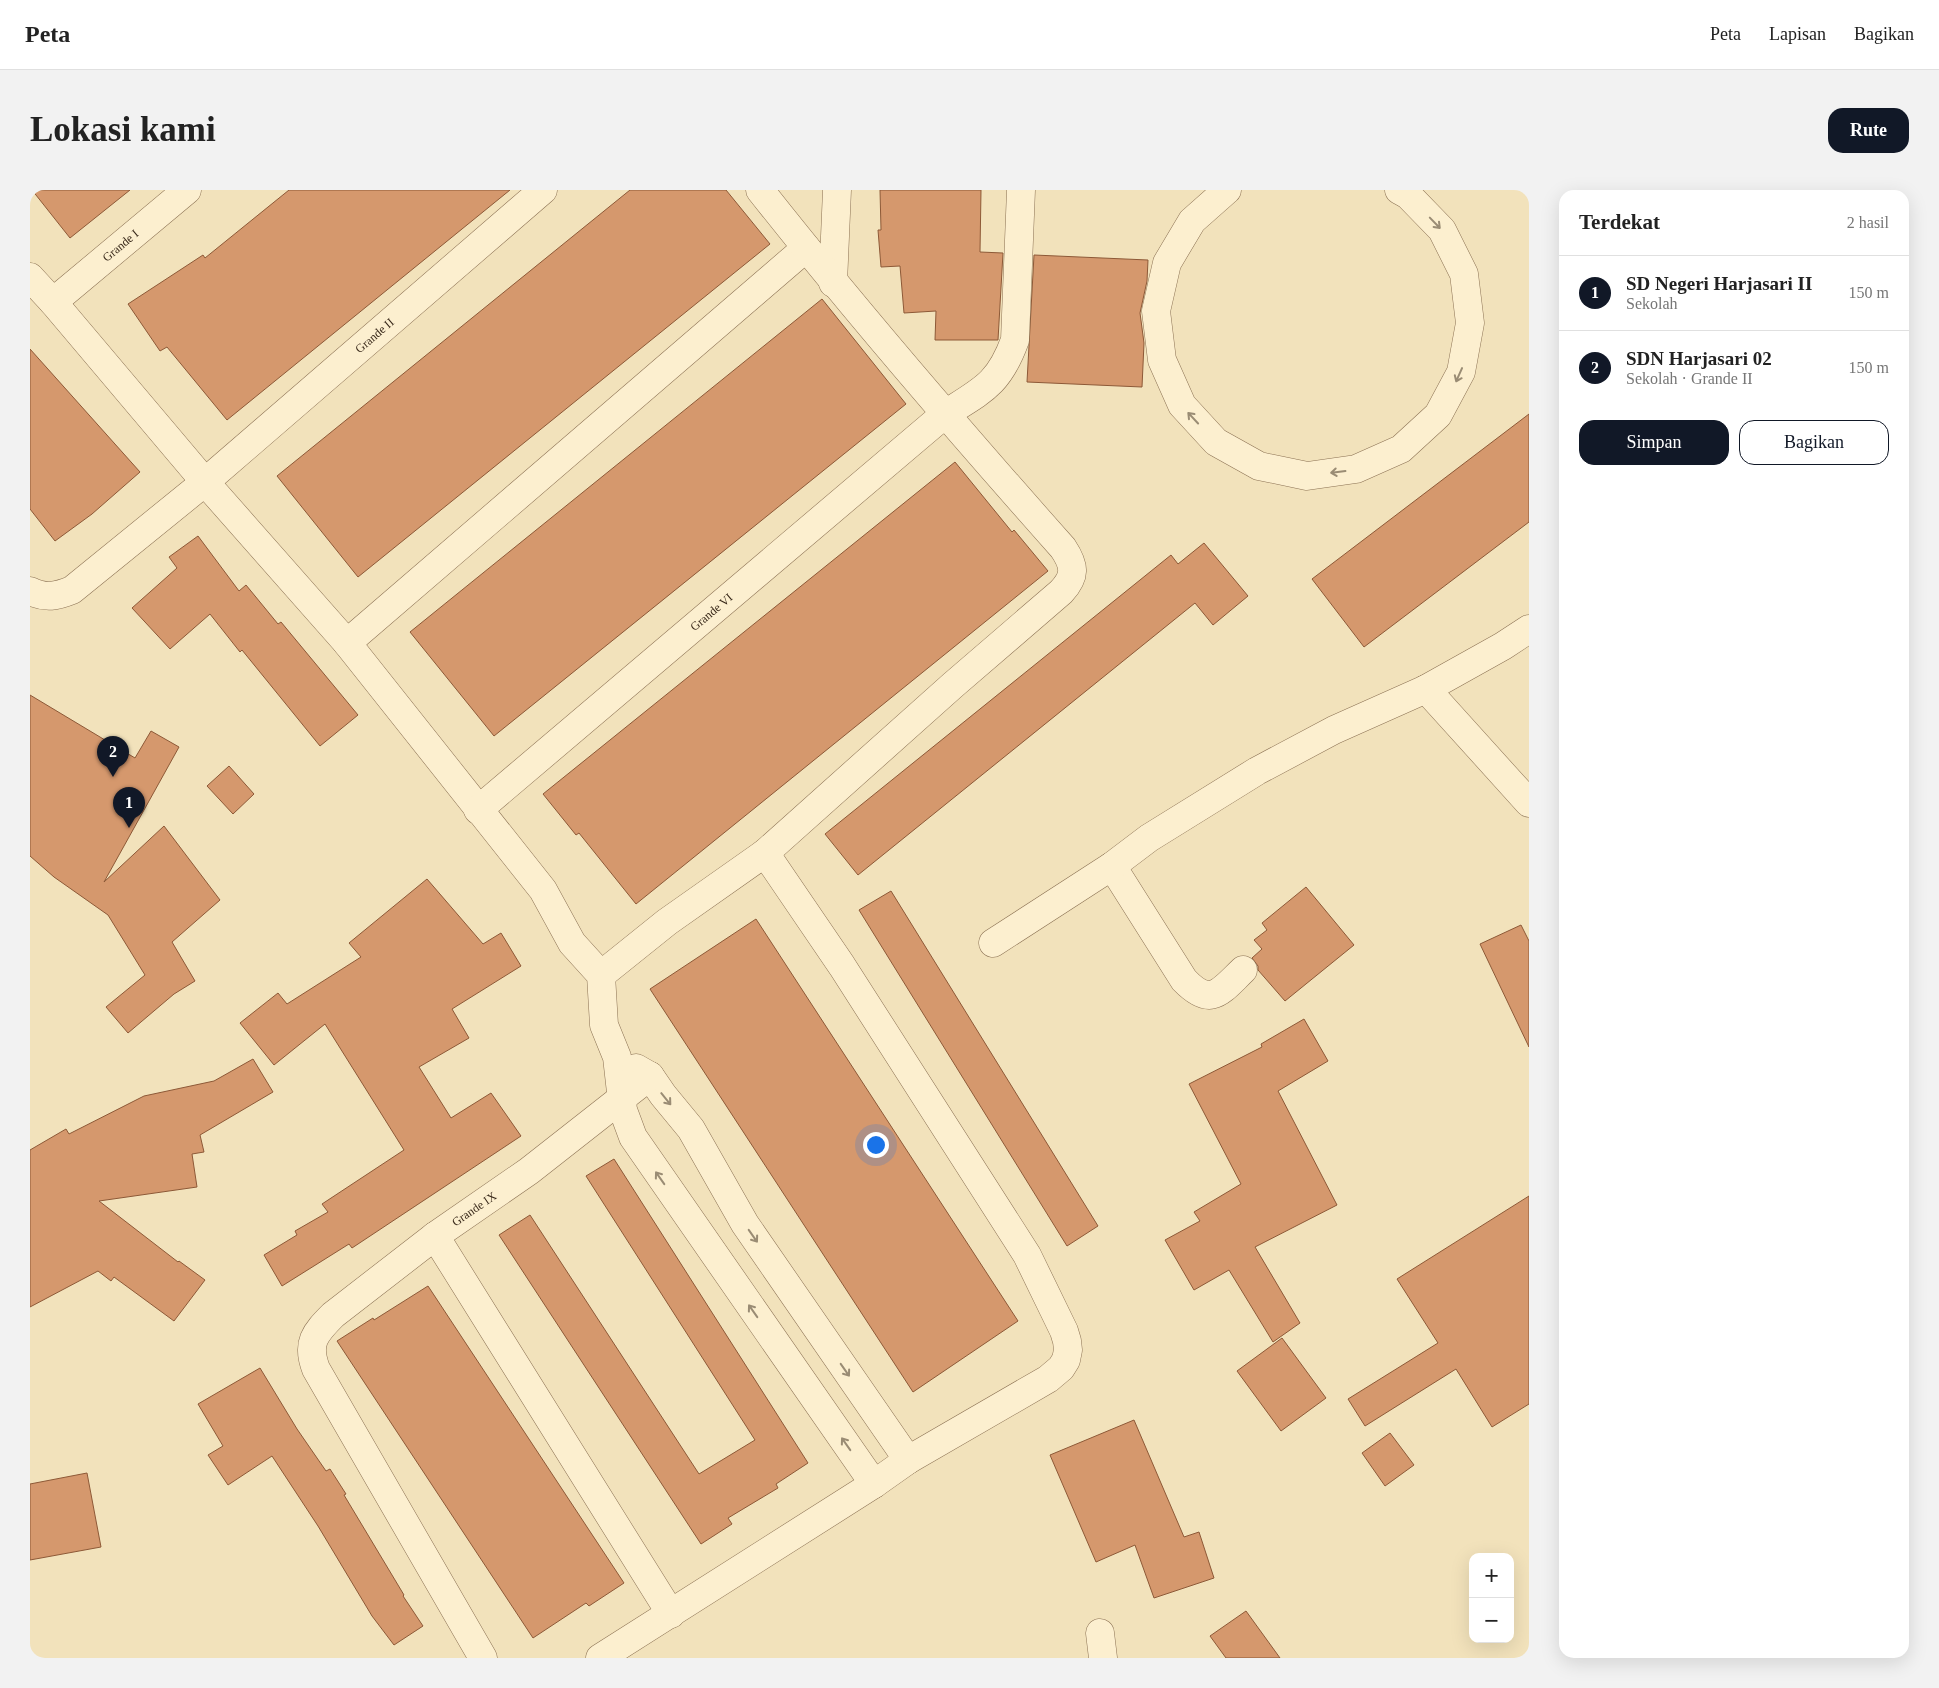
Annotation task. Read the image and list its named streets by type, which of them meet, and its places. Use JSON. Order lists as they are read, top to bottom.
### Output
{
  "streets": {
    "street": [
      "Grande I",
      "Grande II",
      "Grande VI",
      "Grande IX"
    ]
  },
  "page": {
    "header": "Peta",
    "nav": ["Peta", "Lapisan", "Bagikan"],
    "buttons": [
      "Rute",
      ["Simpan", "Bagikan"]
    ],
    "title": "Lokasi kami",
    "heading": ["Terdekat", "2 hasil"],
    "list": [
      {
        "mark": "1",
        "name": "SD Negeri Harjasari II",
        "note": "Sekolah",
        "value": "150 m"
      },
      {
        "mark": "2",
        "name": "SDN Harjasari 02",
        "note": "Sekolah · Grande II",
        "value": "150 m"
      }
    ],
    "pins": ["2", "1"],
    "map_buttons": ["+", "−"]
  }
}
